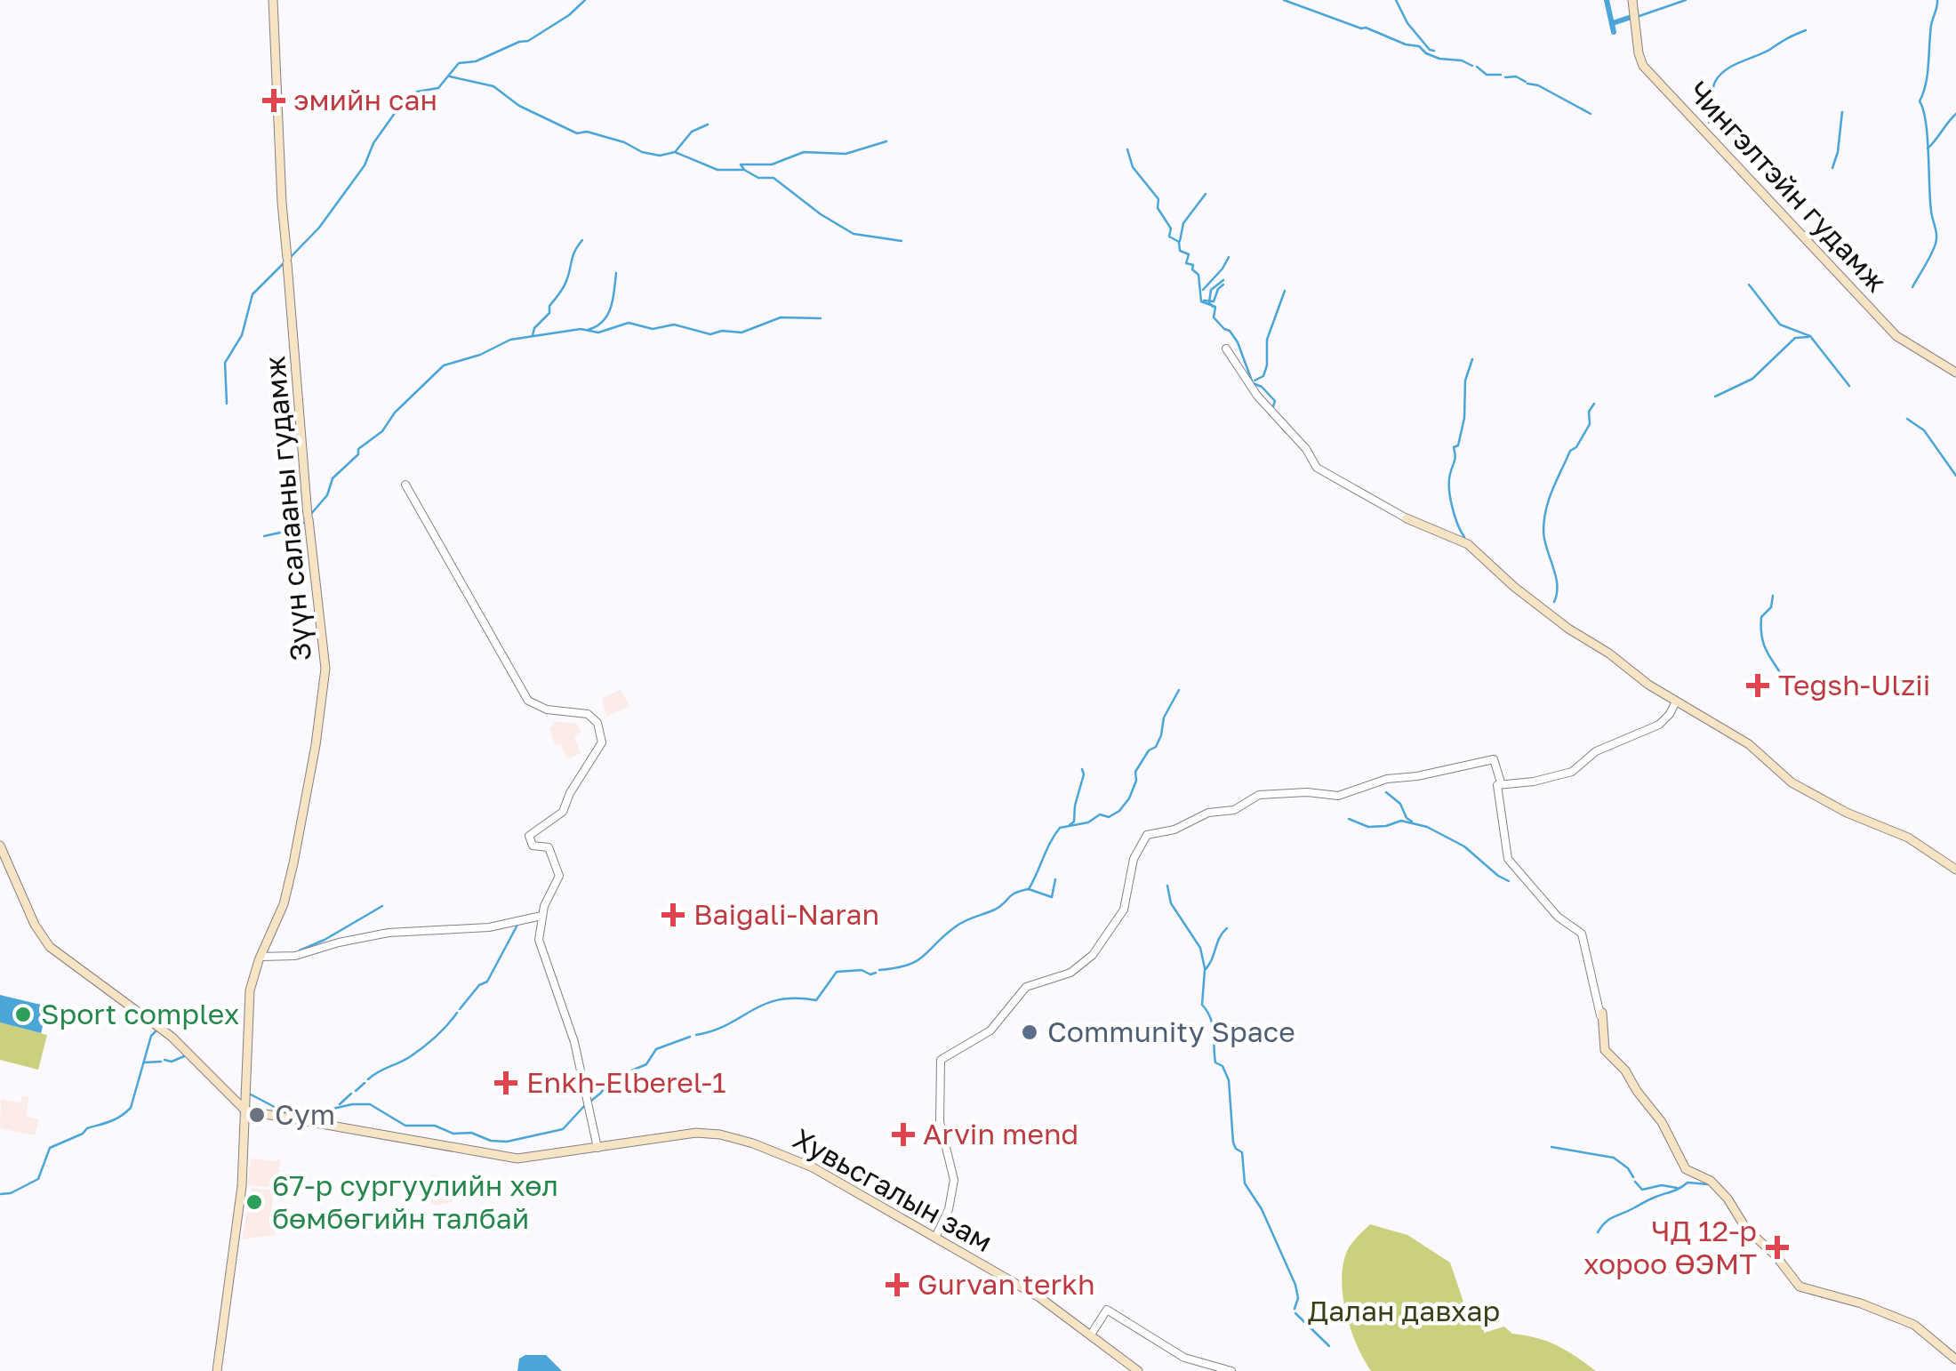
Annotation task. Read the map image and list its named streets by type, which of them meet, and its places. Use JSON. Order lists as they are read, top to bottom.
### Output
{
  "streets": {
    "main road": ["Чингэлтэйн гудамж", "Зүүн салааны гудамж", "Хувьсгалын зам"]
  },
  "crossings": [
    ["Зүүн салааны гудамж", "Хувьсгалын зам"]
  ],
  "parks": ["Далан давхар"],
  "places": {
    "health": [
      "эмийн сан",
      "Tegsh-Ulzii",
      "Baigali-Naran",
      "Enkh-Elberel-1",
      "Arvin mend",
      "ЧД 12-р хороо ӨЭМТ",
      "Gurvan terkh"
    ],
    "other": [
      "Sport complex",
      "Community Space",
      "Cym",
      "67-р сургуулийн хөл бөмбөгийн талбай"
    ]
  }
}
